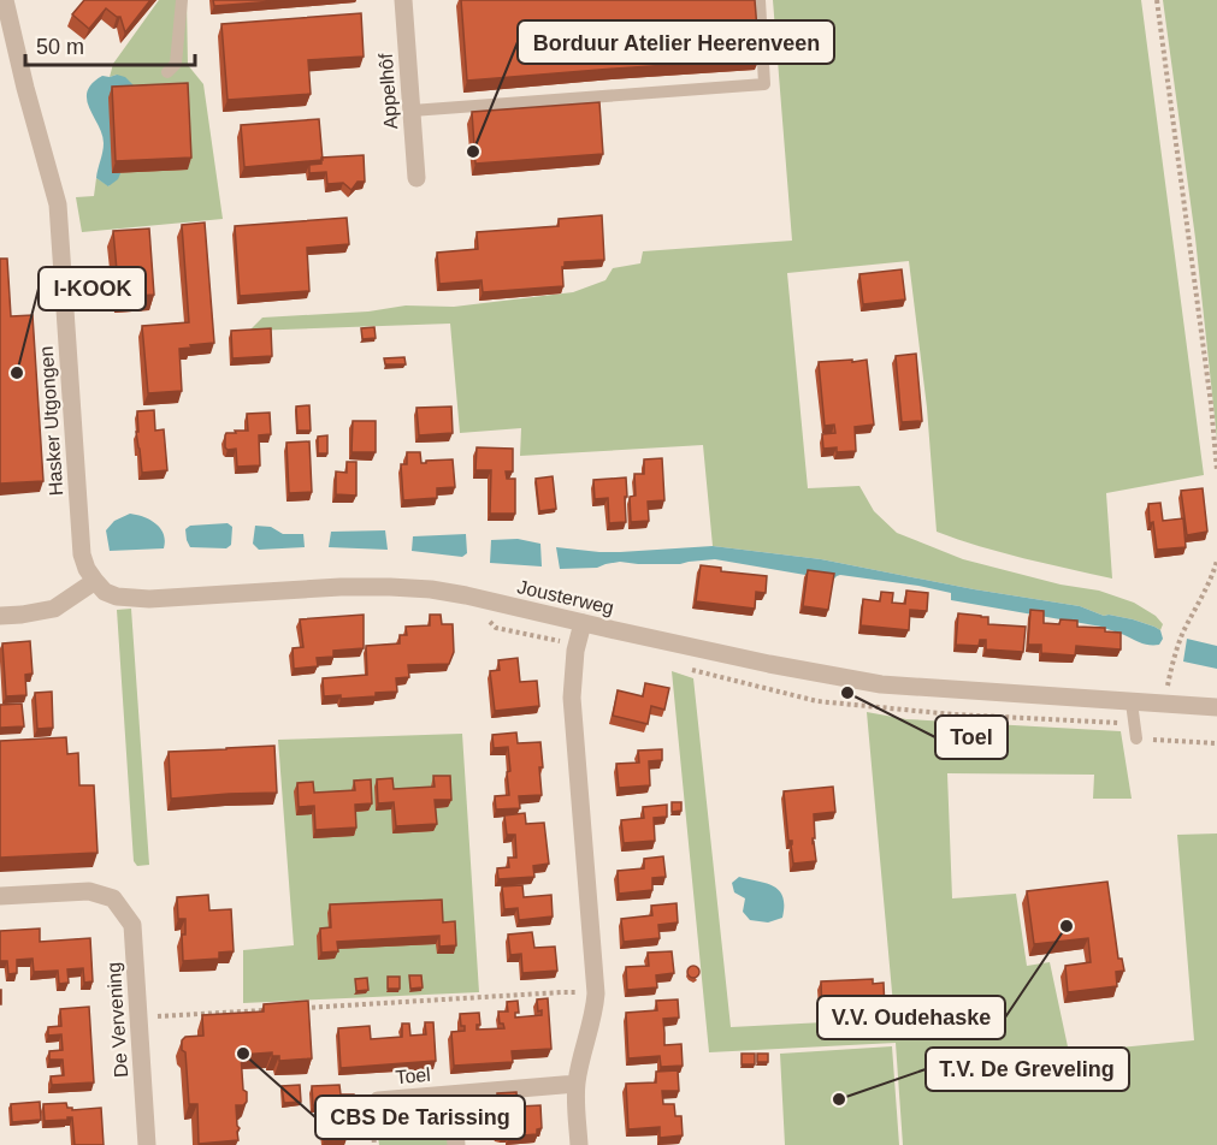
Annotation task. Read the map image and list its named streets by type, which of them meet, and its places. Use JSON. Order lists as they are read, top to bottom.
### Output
{
  "streets": {
    "street": [
      "Appelhôf",
      "Hasker Utgongen",
      "Jousterweg",
      "De Vervening",
      "Toel"
    ]
  },
  "crossings": [
    ["Hasker Utgongen", "Jousterweg"]
  ],
  "places": [
    "Borduur Atelier Heerenveen",
    "I-KOOK",
    "Toel",
    "V.V. Oudehaske",
    "CBS De Tarissing",
    "T.V. De Greveling"
  ],
  "scale_bar": "50 m"
}
